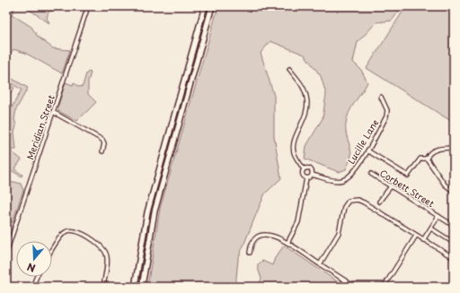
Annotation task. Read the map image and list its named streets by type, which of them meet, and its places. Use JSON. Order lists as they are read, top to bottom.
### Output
{
  "streets": {
    "street": ["Meridian Street", "Lucille Lane", "Corbett Street"]
  },
  "north": "bottom"
}
